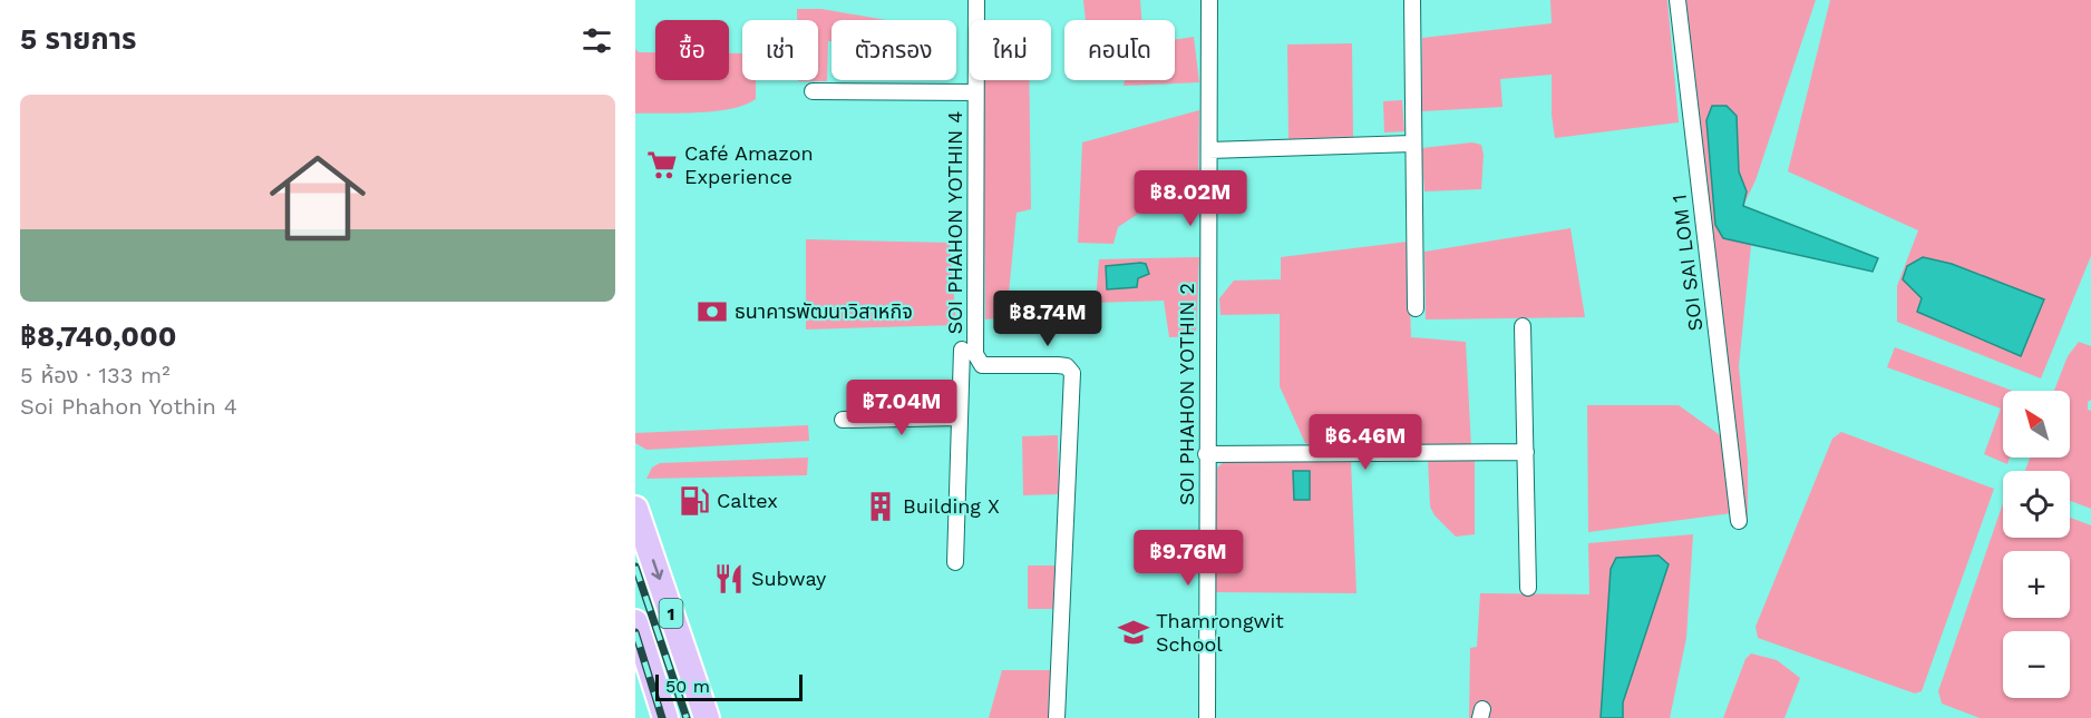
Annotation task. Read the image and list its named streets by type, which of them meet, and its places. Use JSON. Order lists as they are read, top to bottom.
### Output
{
  "streets": {
    "main road": ["1"],
    "street": ["SOI PHAHON YOTHIN 4", "SOI SAI LOM 1", "SOI PHAHON YOTHIN 2"]
  },
  "places": {
    "supermarket": ["Café Amazon Experience"],
    "bank": ["ธนาคารพัฒนาวิสาหกิจ"],
    "fuel station": ["Caltex"],
    "building": ["Building X"],
    "restaurant": ["Subway"],
    "school or university": ["Thamrongwit School"]
  },
  "scale_bar": "50 m",
  "north": "top left",
  "page": {
    "heading": "5 รายการ",
    "chip": [
      "ซื้อ",
      "เช่า",
      "ตัวกรอง",
      "ใหม่",
      "คอนโด"
    ],
    "list": [
      {
        "name": "฿8,740,000",
        "note": "5 ห้อง · 133 m² · Soi Phahon Yothin 4"
      }
    ],
    "price": [
      "฿8.02M",
      "฿8.74M",
      "฿7.04M",
      "฿6.46M",
      "฿9.76M"
    ],
    "map_buttons": ["+", "−"],
    "scale": "50 m"
  }
}
